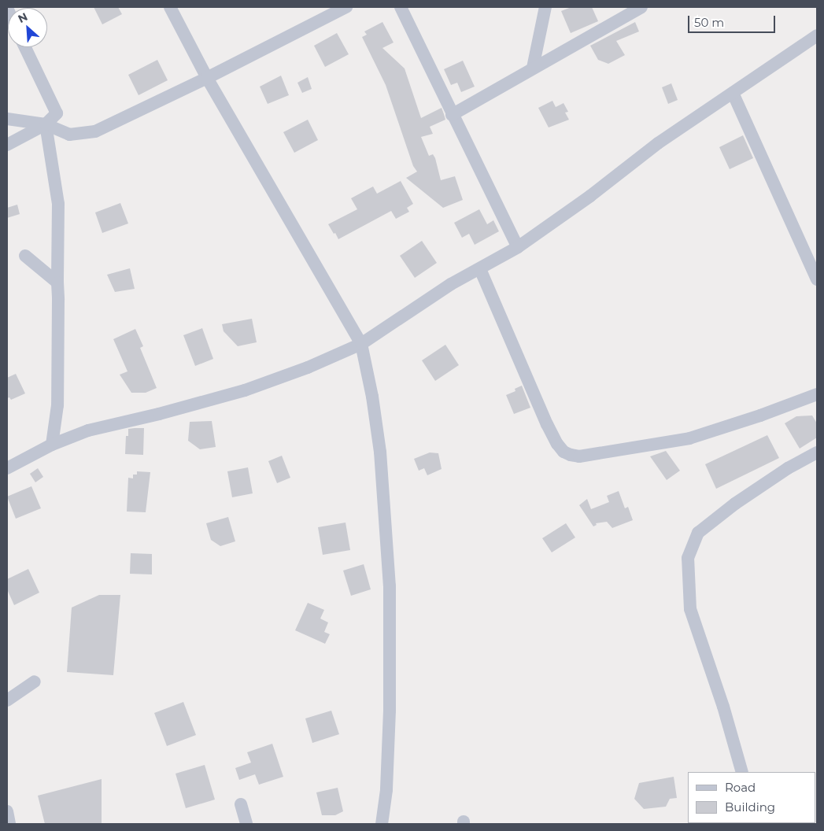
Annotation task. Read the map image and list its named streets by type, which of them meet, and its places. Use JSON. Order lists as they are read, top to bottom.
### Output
{
  "legend": ["Road", "Building"],
  "scale_bar": "50 m",
  "north": "top left"
}
